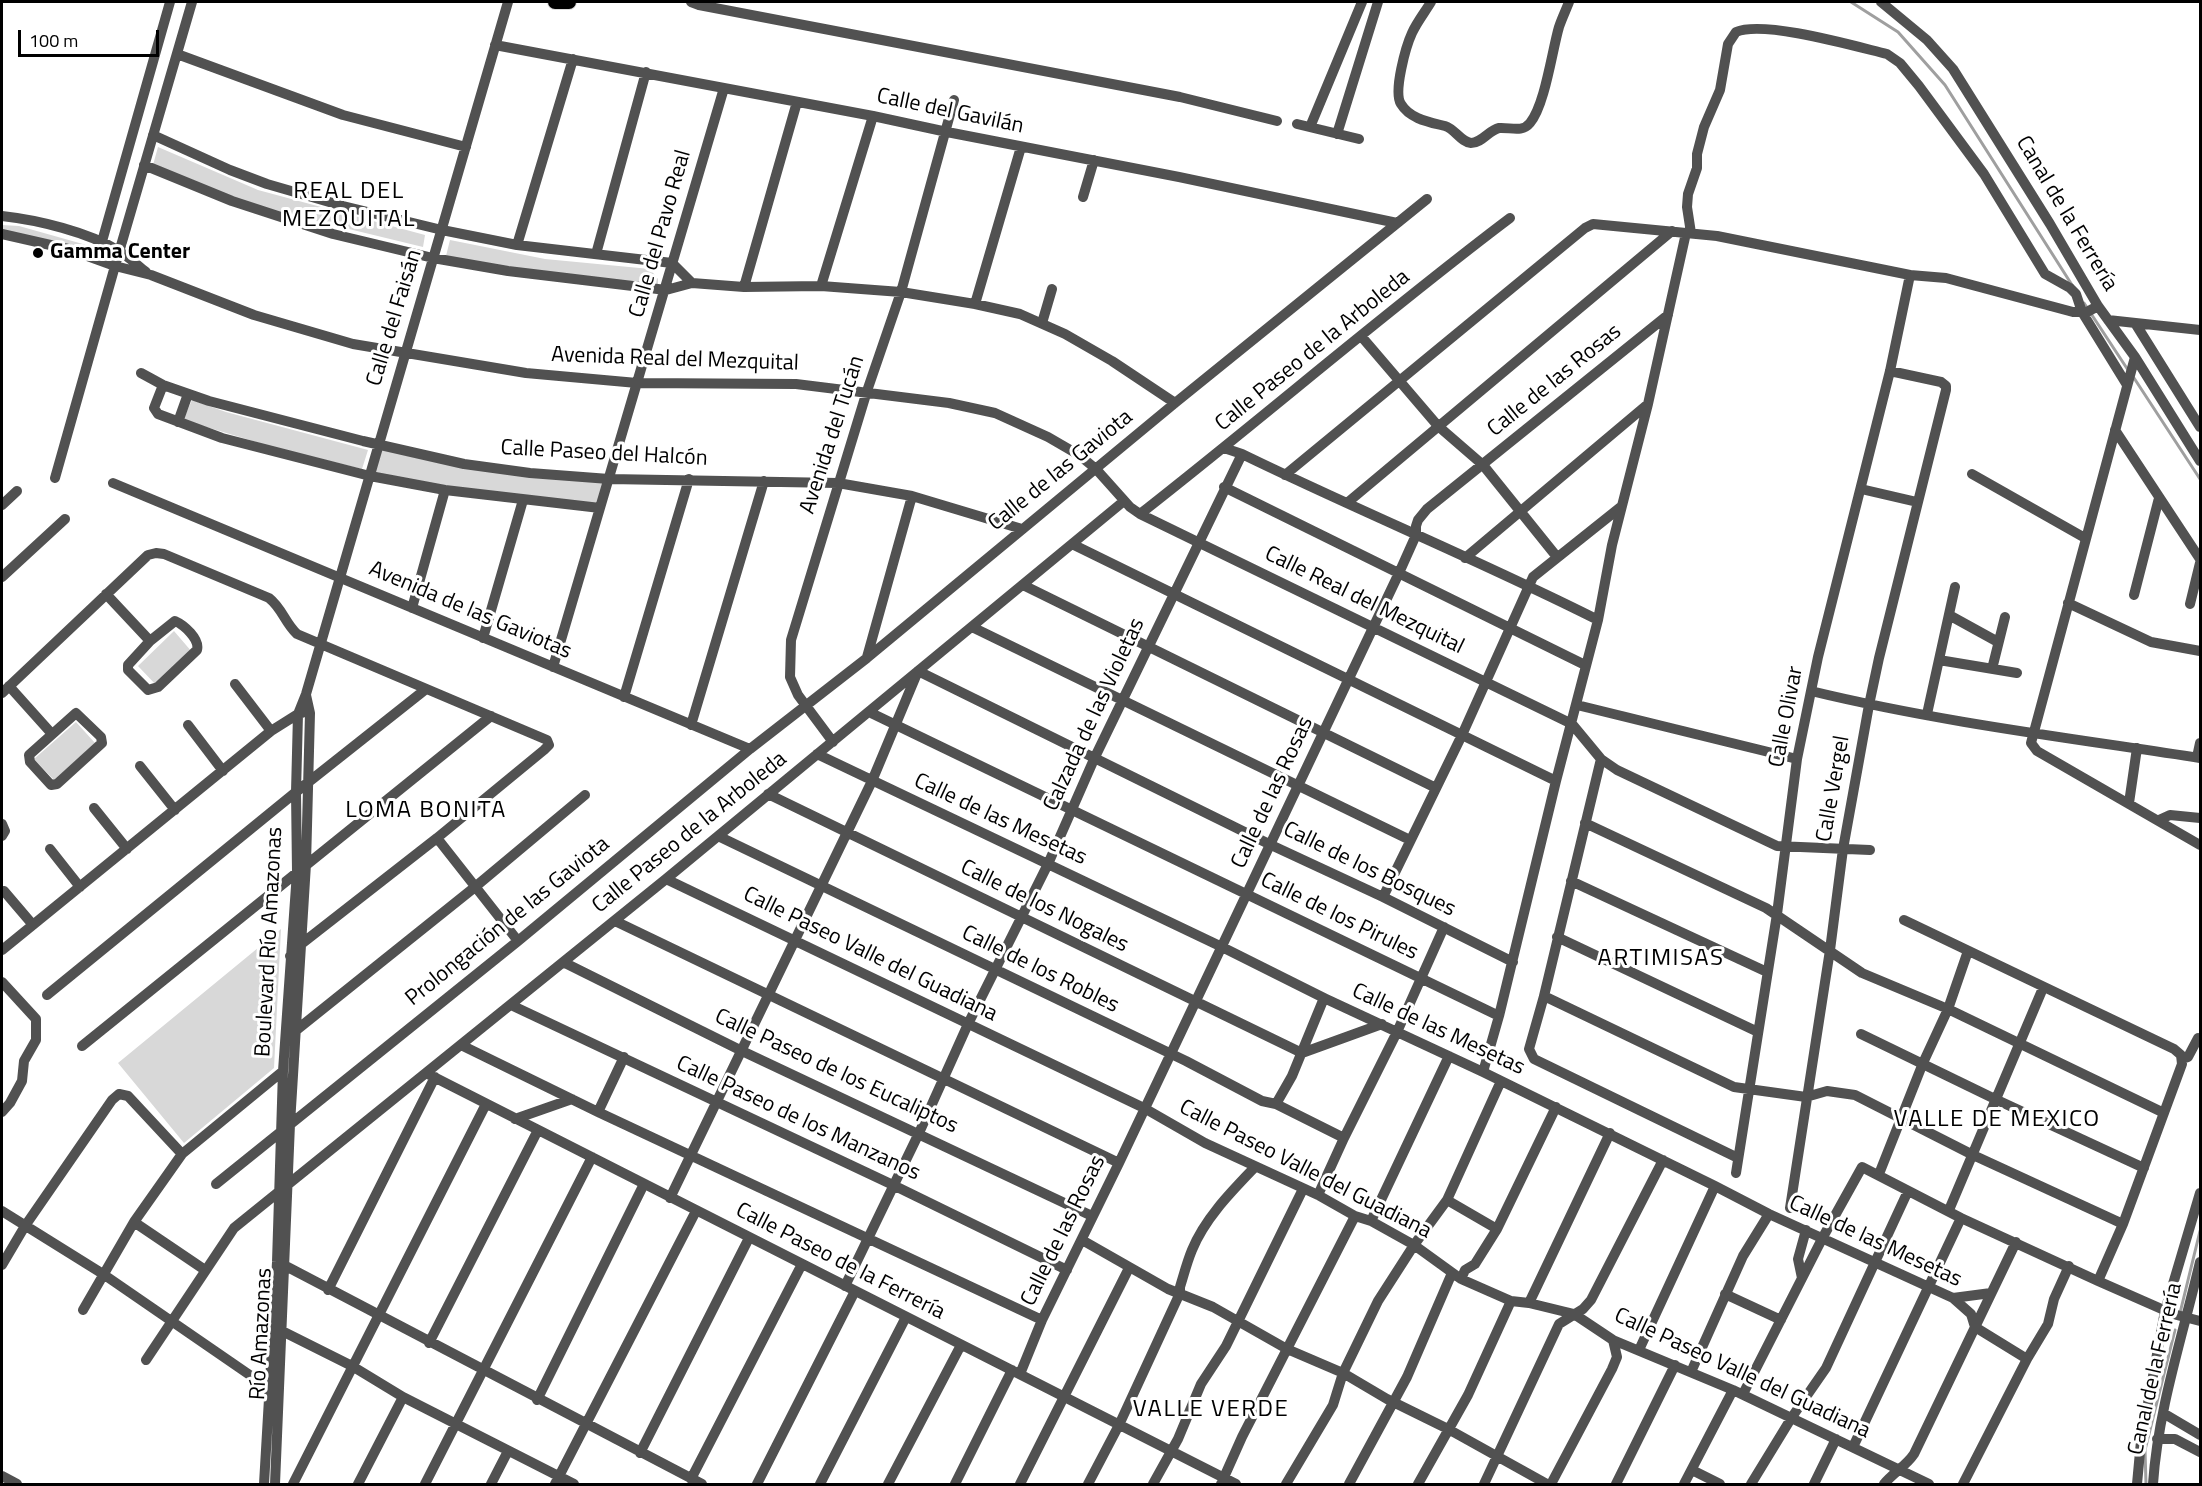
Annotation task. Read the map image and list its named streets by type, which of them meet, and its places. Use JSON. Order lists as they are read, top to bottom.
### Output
{
  "streets": {
    "street": [
      "Calle del Gavilán",
      "Canal de la Ferrería",
      "Calle del Pavo Real",
      "Calle del Faisán",
      "Calle Paseo de la Arboleda",
      "Avenida Real del Mezquital",
      "Calle de las Rosas",
      "Avenida del Tucán",
      "Calle Paseo del Halcón",
      "Calle de las Gaviota",
      "Calle Real del Mezquital",
      "Avenida de las Gaviotas",
      "Calzada de las Violetas",
      "Calle Olivar",
      "Calle Vergel",
      "Calle de las Mesetas",
      "Calle de los Bosques",
      "Calle de los Nogales",
      "Calle de los Pirules",
      "Prolongación de las Gaviota",
      "Boulevard Río Amazonas",
      "Calle Paseo Valle del Guadiana",
      "Calle de los Robles",
      "Calle Paseo de los Eucaliptos",
      "Calle Paseo de los Manzanos",
      "Calle Paseo de la Ferrería",
      "Río Amazonas"
    ]
  },
  "crossings": [
    ["Calle del Gavilán", "Calle del Pavo Real"],
    ["Calle del Gavilán", "Calle del Faisán"],
    ["Calle del Gavilán", "Avenida del Tucán"],
    ["Calle del Gavilán", "Calle de las Gaviota"],
    ["Calle del Pavo Real", "Avenida Real del Mezquital"],
    ["Calle del Pavo Real", "Calle Paseo del Halcón"],
    ["Calle del Pavo Real", "Avenida de las Gaviotas"],
    ["Calle del Faisán", "Avenida Real del Mezquital"],
    ["Calle del Faisán", "Calle Paseo del Halcón"],
    ["Calle del Faisán", "Avenida de las Gaviotas"],
    ["Calle del Faisán", "Boulevard Río Amazonas"],
    ["Calle Paseo de la Arboleda", "Avenida Real del Mezquital"],
    ["Calle Paseo de la Arboleda", "Avenida del Tucán"],
    ["Calle Paseo de la Arboleda", "Calle Real del Mezquital"],
    ["Calle Paseo de la Arboleda", "Calle de las Mesetas"],
    ["Calle Paseo de la Arboleda", "Calle de los Bosques"],
    ["Calle Paseo de la Arboleda", "Calle de los Nogales"],
    ["Calle Paseo de la Arboleda", "Calle de los Pirules"],
    ["Calle Paseo de la Arboleda", "Boulevard Río Amazonas"],
    ["Calle Paseo de la Arboleda", "Calle Paseo Valle del Guadiana"],
    ["Calle Paseo de la Arboleda", "Calle de los Robles"],
    ["Calle Paseo de la Arboleda", "Calle Paseo de los Eucaliptos"],
    ["Calle Paseo de la Arboleda", "Calle Paseo de los Manzanos"],
    ["Calle Paseo de la Arboleda", "Calle Paseo de la Ferrería"],
    ["Calle Paseo de la Arboleda", "Río Amazonas"],
    ["Avenida Real del Mezquital", "Avenida del Tucán"],
    ["Avenida Real del Mezquital", "Calle de las Gaviota"],
    ["Avenida Real del Mezquital", "Calle Real del Mezquital"],
    ["Calle de las Rosas", "Calle Real del Mezquital"],
    ["Calle de las Rosas", "Calle de las Mesetas"],
    ["Calle de las Rosas", "Calle de los Bosques"],
    ["Calle de las Rosas", "Calle de los Nogales"],
    ["Calle de las Rosas", "Calle de los Pirules"],
    ["Calle de las Rosas", "Calle Paseo Valle del Guadiana"],
    ["Calle de las Rosas", "Calle de los Robles"],
    ["Calle de las Rosas", "Calle Paseo de los Eucaliptos"],
    ["Calle de las Rosas", "Calle Paseo de los Manzanos"],
    ["Calle de las Rosas", "Calle Paseo de la Ferrería"],
    ["Avenida del Tucán", "Calle Paseo del Halcón"],
    ["Avenida del Tucán", "Calle de las Gaviota"],
    ["Calle Paseo del Halcón", "Calle de las Gaviota"],
    ["Calle de las Gaviota", "Avenida de las Gaviotas"],
    ["Calle de las Gaviota", "Prolongación de las Gaviota"],
    ["Calle Real del Mezquital", "Calzada de las Violetas"],
    ["Avenida de las Gaviotas", "Prolongación de las Gaviota"],
    ["Calzada de las Violetas", "Calle de las Mesetas"],
    ["Calzada de las Violetas", "Calle de los Bosques"],
    ["Calzada de las Violetas", "Calle de los Nogales"],
    ["Calzada de las Violetas", "Calle de los Pirules"],
    ["Calzada de las Violetas", "Calle Paseo Valle del Guadiana"],
    ["Calzada de las Violetas", "Calle de los Robles"],
    ["Calzada de las Violetas", "Calle Paseo de los Eucaliptos"],
    ["Calzada de las Violetas", "Calle Paseo de los Manzanos"],
    ["Calzada de las Violetas", "Calle Paseo de la Ferrería"],
    ["Calle Olivar", "Calle Vergel"],
    ["Prolongación de las Gaviota", "Boulevard Río Amazonas"],
    ["Boulevard Río Amazonas", "Río Amazonas"]
  ],
  "districts": [
    "REAL DEL MEZQUITAL",
    "LOMA BONITA",
    "ARTIMISAS",
    "VALLE DE MEXICO",
    "VALLE VERDE"
  ],
  "places": ["Gamma Center"],
  "scale_bar": "100 m"
}
